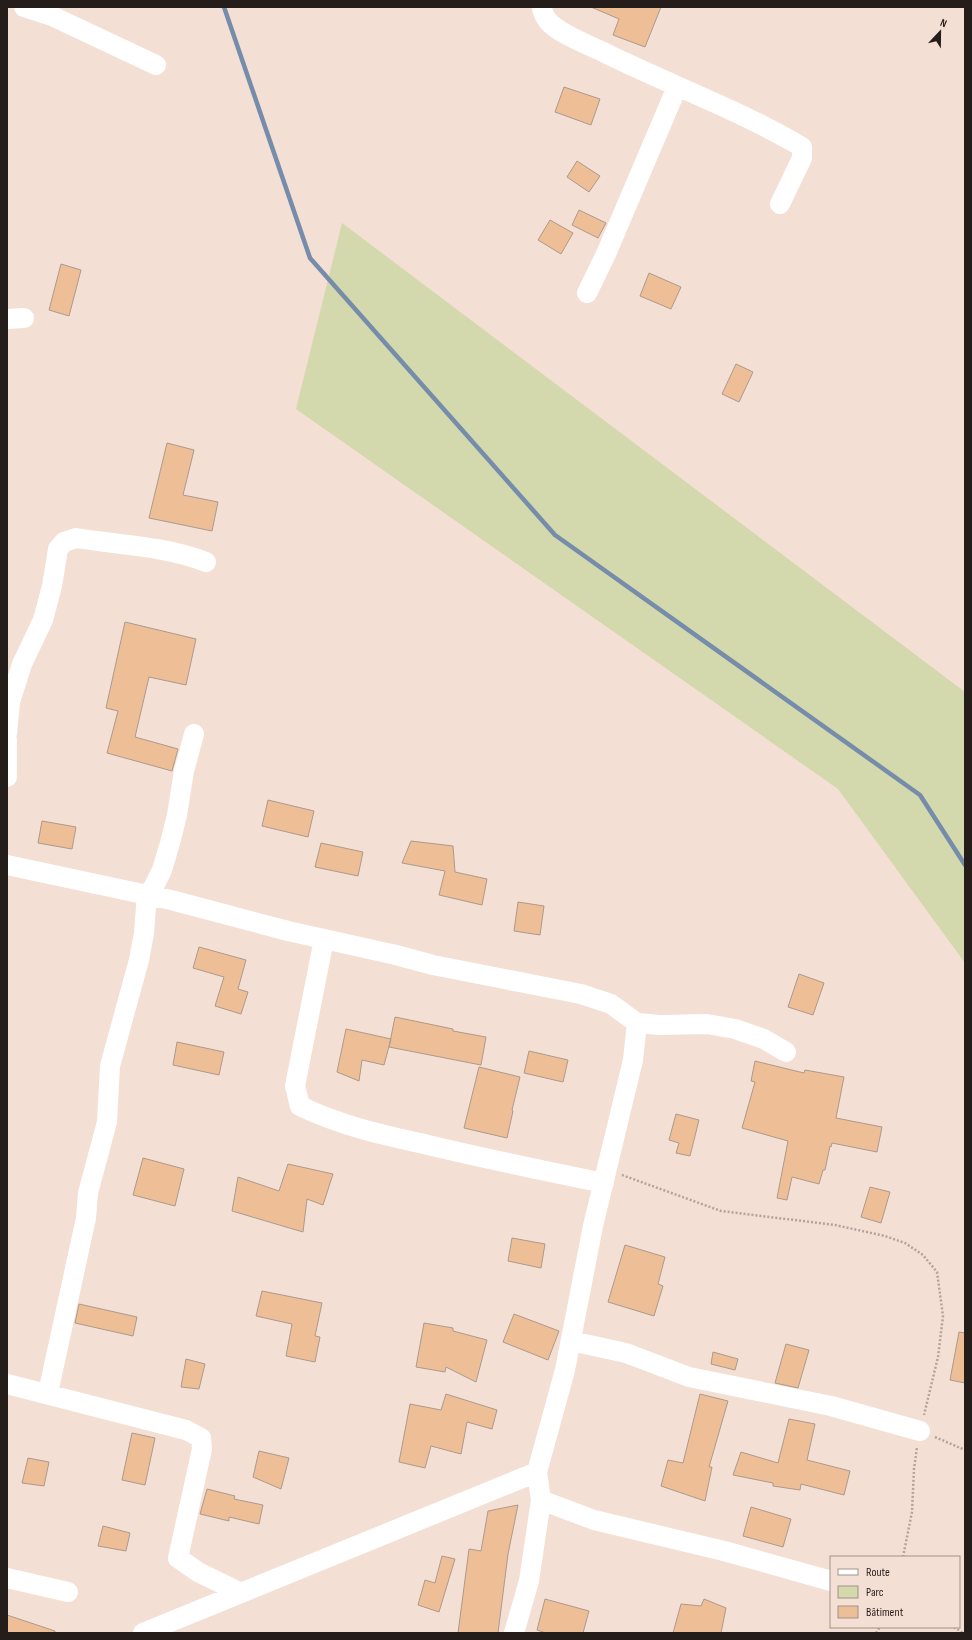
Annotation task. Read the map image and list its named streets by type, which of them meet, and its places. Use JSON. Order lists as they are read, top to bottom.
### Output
{
  "legend": ["Route", "Parc", "Bâtiment"],
  "north": "top"
}
